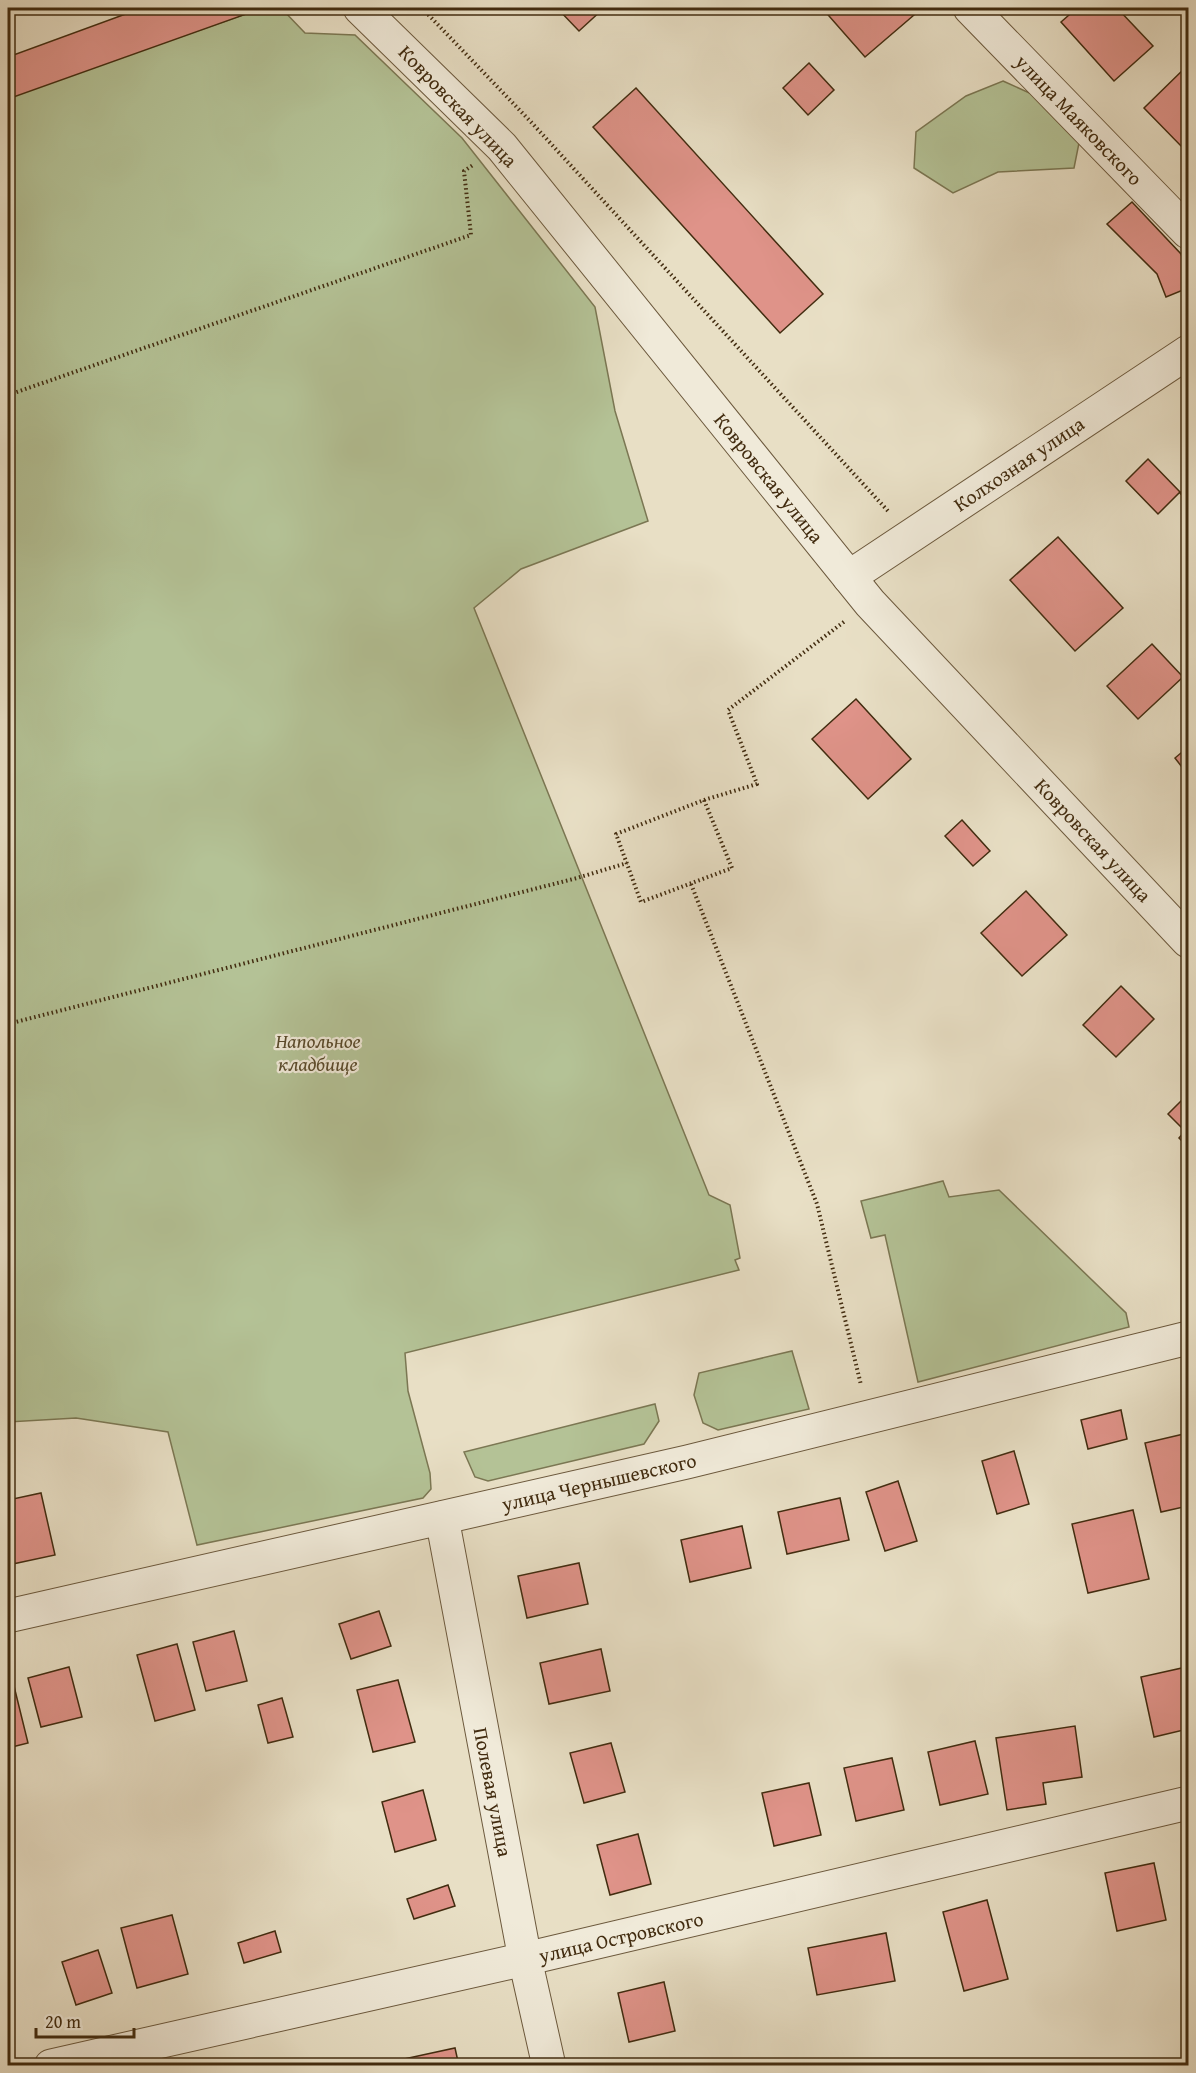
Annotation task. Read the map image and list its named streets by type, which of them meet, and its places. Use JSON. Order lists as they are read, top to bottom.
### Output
{
  "streets": {
    "street": [
      "Ковровская улица",
      "улица Маяковского",
      "Колхозная улица",
      "улица Чернышевского",
      "Полевая улица",
      "улица Островского"
    ]
  },
  "crossings": [
    ["Ковровская улица", "Колхозная улица"],
    ["улица Чернышевского", "Полевая улица"],
    ["Полевая улица", "улица Островского"]
  ],
  "parks": ["Напольное кладбище"],
  "scale_bar": "20 m"
}
